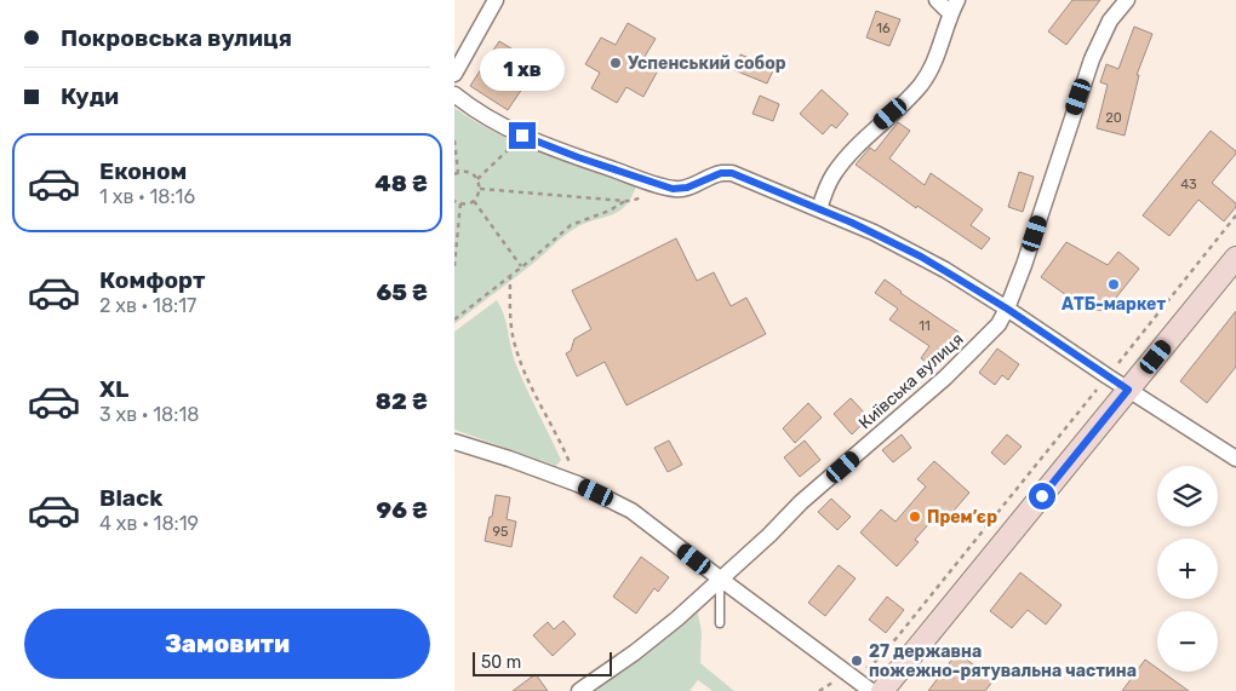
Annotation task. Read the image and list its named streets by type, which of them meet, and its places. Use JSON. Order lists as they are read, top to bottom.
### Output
{
  "streets": {
    "street": ["Київська вулиця"]
  },
  "places": [
    "Успенський собор",
    "АТБ-маркет",
    "Прем’єр",
    "27 державна пожежно-рятувальна частина"
  ],
  "house_numbers": [
    "16",
    "20",
    "43",
    "11",
    "95"
  ],
  "scale_bar": "50 m",
  "page": {
    "banner": ["Покровська вулиця", "Куди"],
    "bubble": "1 хв",
    "list": [
      {
        "name": "Економ",
        "note": "1 хв · 18:16",
        "value": "48 ₴"
      },
      {
        "name": "Комфорт",
        "note": "2 хв · 18:17",
        "value": "65 ₴"
      },
      {
        "name": "XL",
        "note": "3 хв · 18:18",
        "value": "82 ₴"
      },
      {
        "name": "Black",
        "note": "4 хв · 18:19",
        "value": "96 ₴"
      }
    ],
    "map_buttons": ["+", "−"],
    "buttons": "Замовити",
    "scale": "50 m"
  }
}
